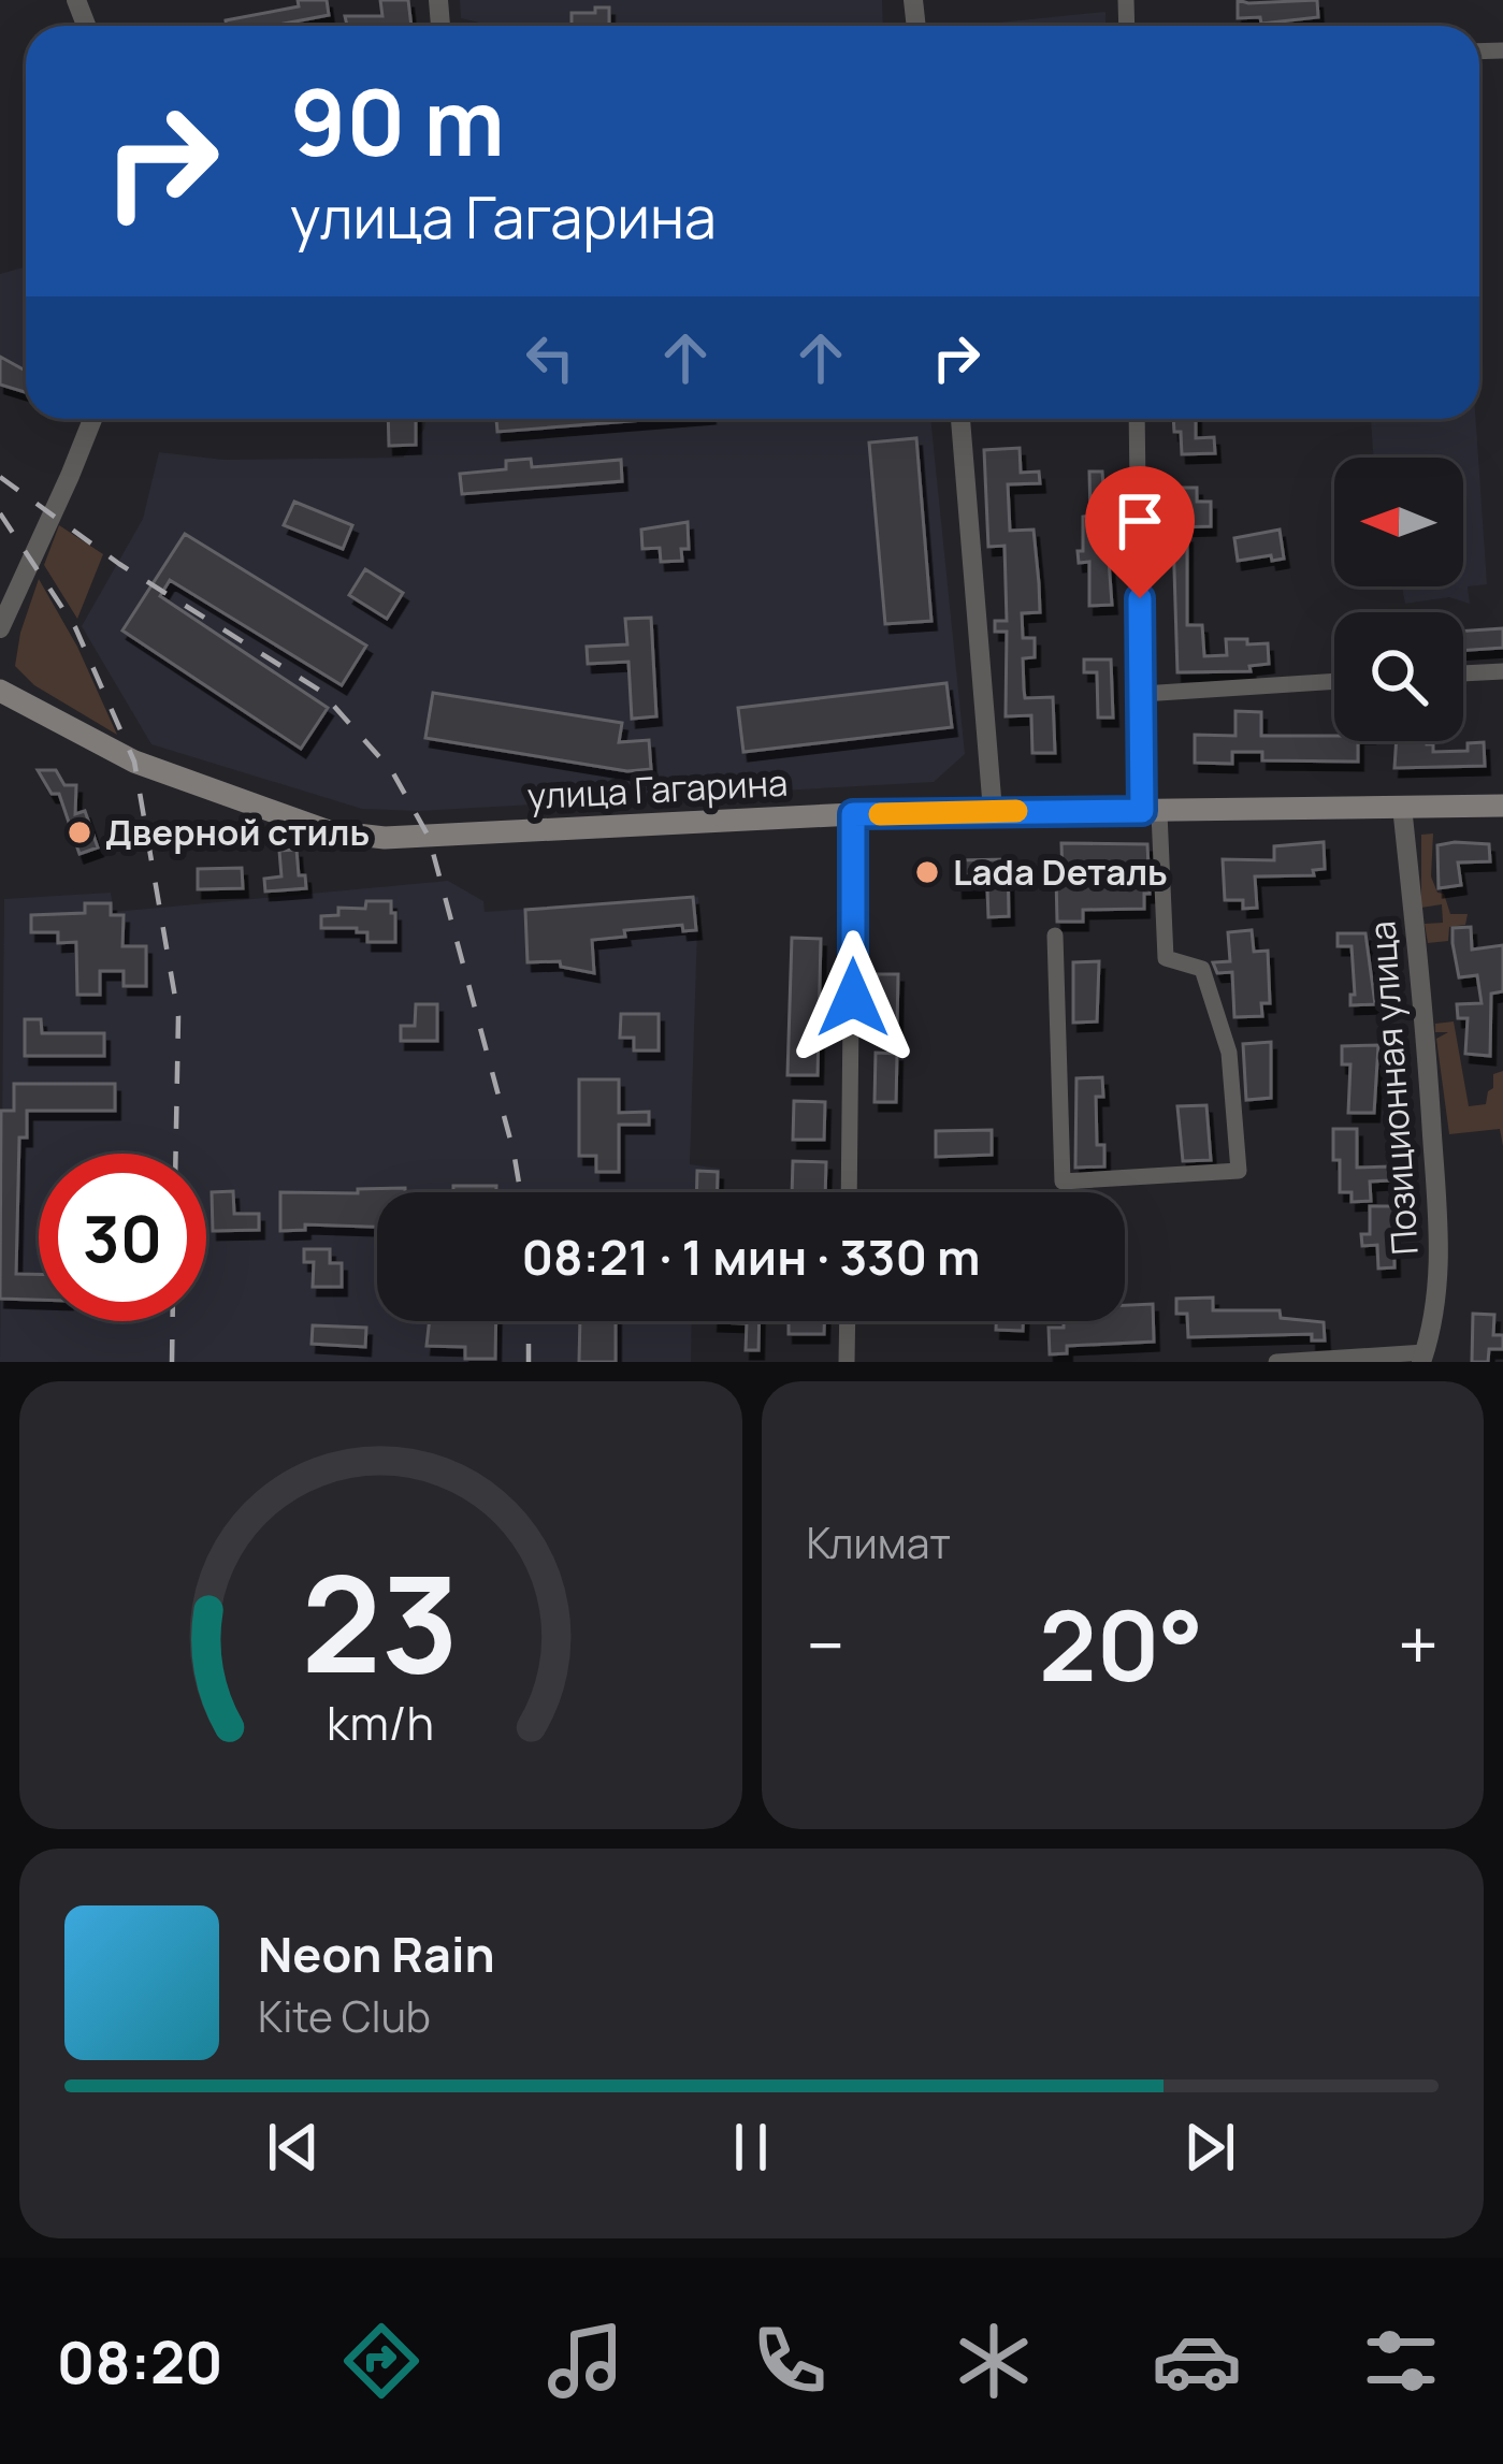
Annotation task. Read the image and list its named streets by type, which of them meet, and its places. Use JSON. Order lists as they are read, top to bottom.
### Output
{
  "streets": {
    "main road": ["улица Гагарина"],
    "street": ["Позиционная улица"]
  },
  "crossings": [
    ["улица Гагарина", "Позиционная улица"]
  ],
  "places": ["Дверной стиль", "Lada Dеталь"],
  "north": "left",
  "page": {
    "turn": ["90 m", "улица Гагарина"],
    "limit": "30",
    "trip": "08:21 · 1 мин · 330 m",
    "tile": "Климат",
    "heat": ["−", "20°", "+"],
    "song": ["Neon Rain", "Kite Club"],
    "tabs": "08:20",
    "gauge": ["23", "km/h"]
  }
}
